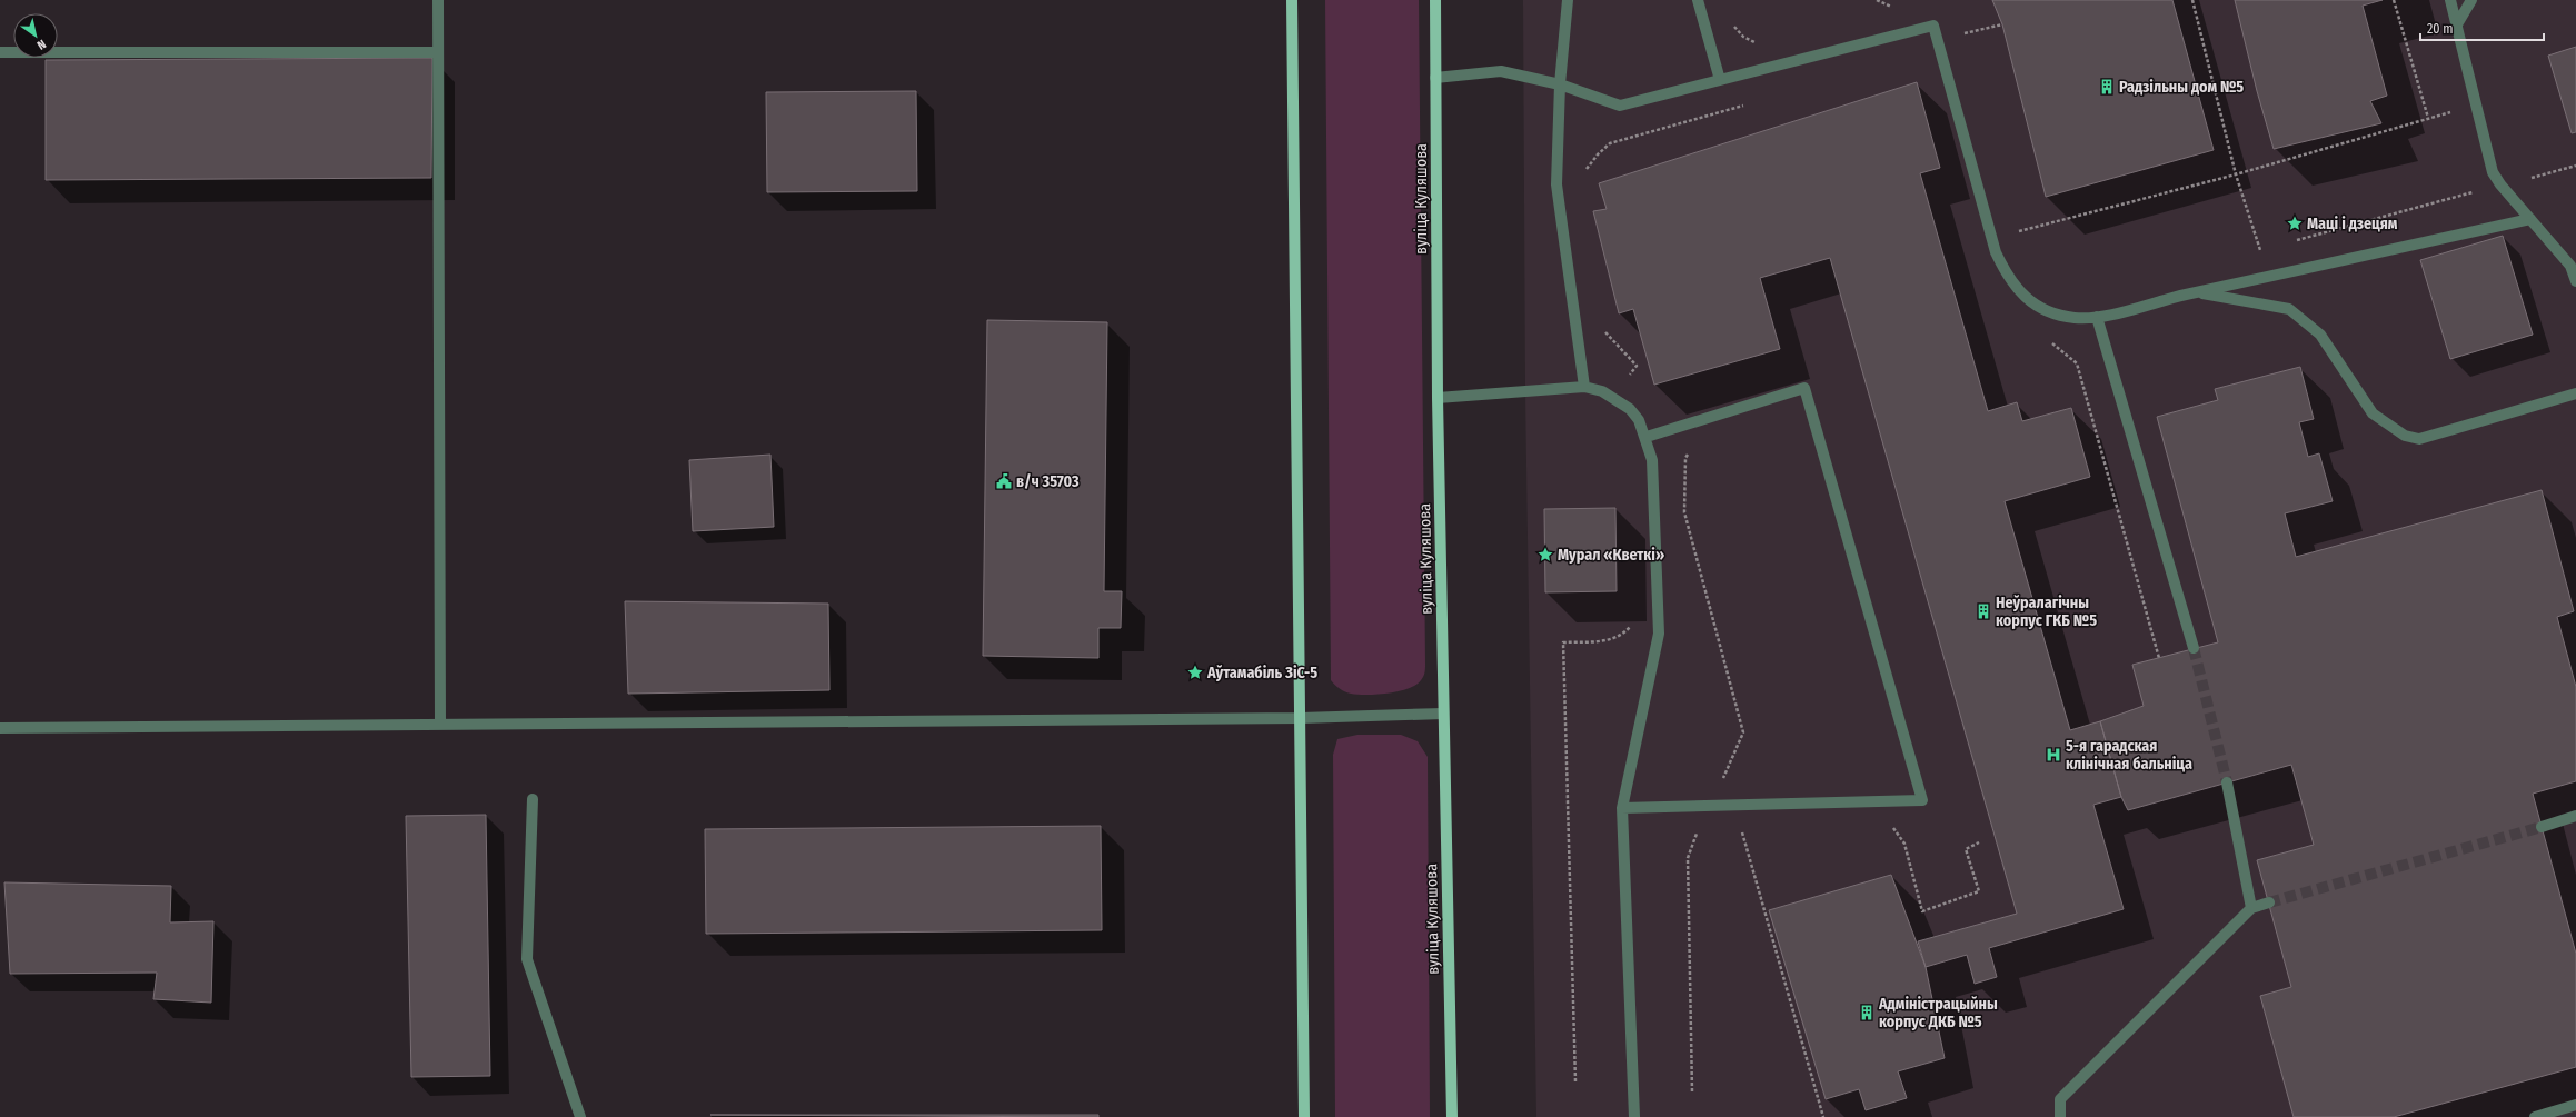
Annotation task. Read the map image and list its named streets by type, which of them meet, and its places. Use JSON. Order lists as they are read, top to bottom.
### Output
{
  "streets": {
    "main road": ["вуліца Куляшова"]
  },
  "places": {
    "building": ["Радзільны дом №5", "Неўралагічны корпус ГКБ №5", "Адміністрацыйны корпус ДКБ №5"],
    "place": ["Маці і дзецям", "Мурал «Кветкі»", "Аўтамабіль ЗіС-5"],
    "public building": ["в/ч 35703"],
    "hospital": ["5-я гарадская клінічная бальніца"]
  },
  "scale_bar": "20 m",
  "north": "bottom right"
}
